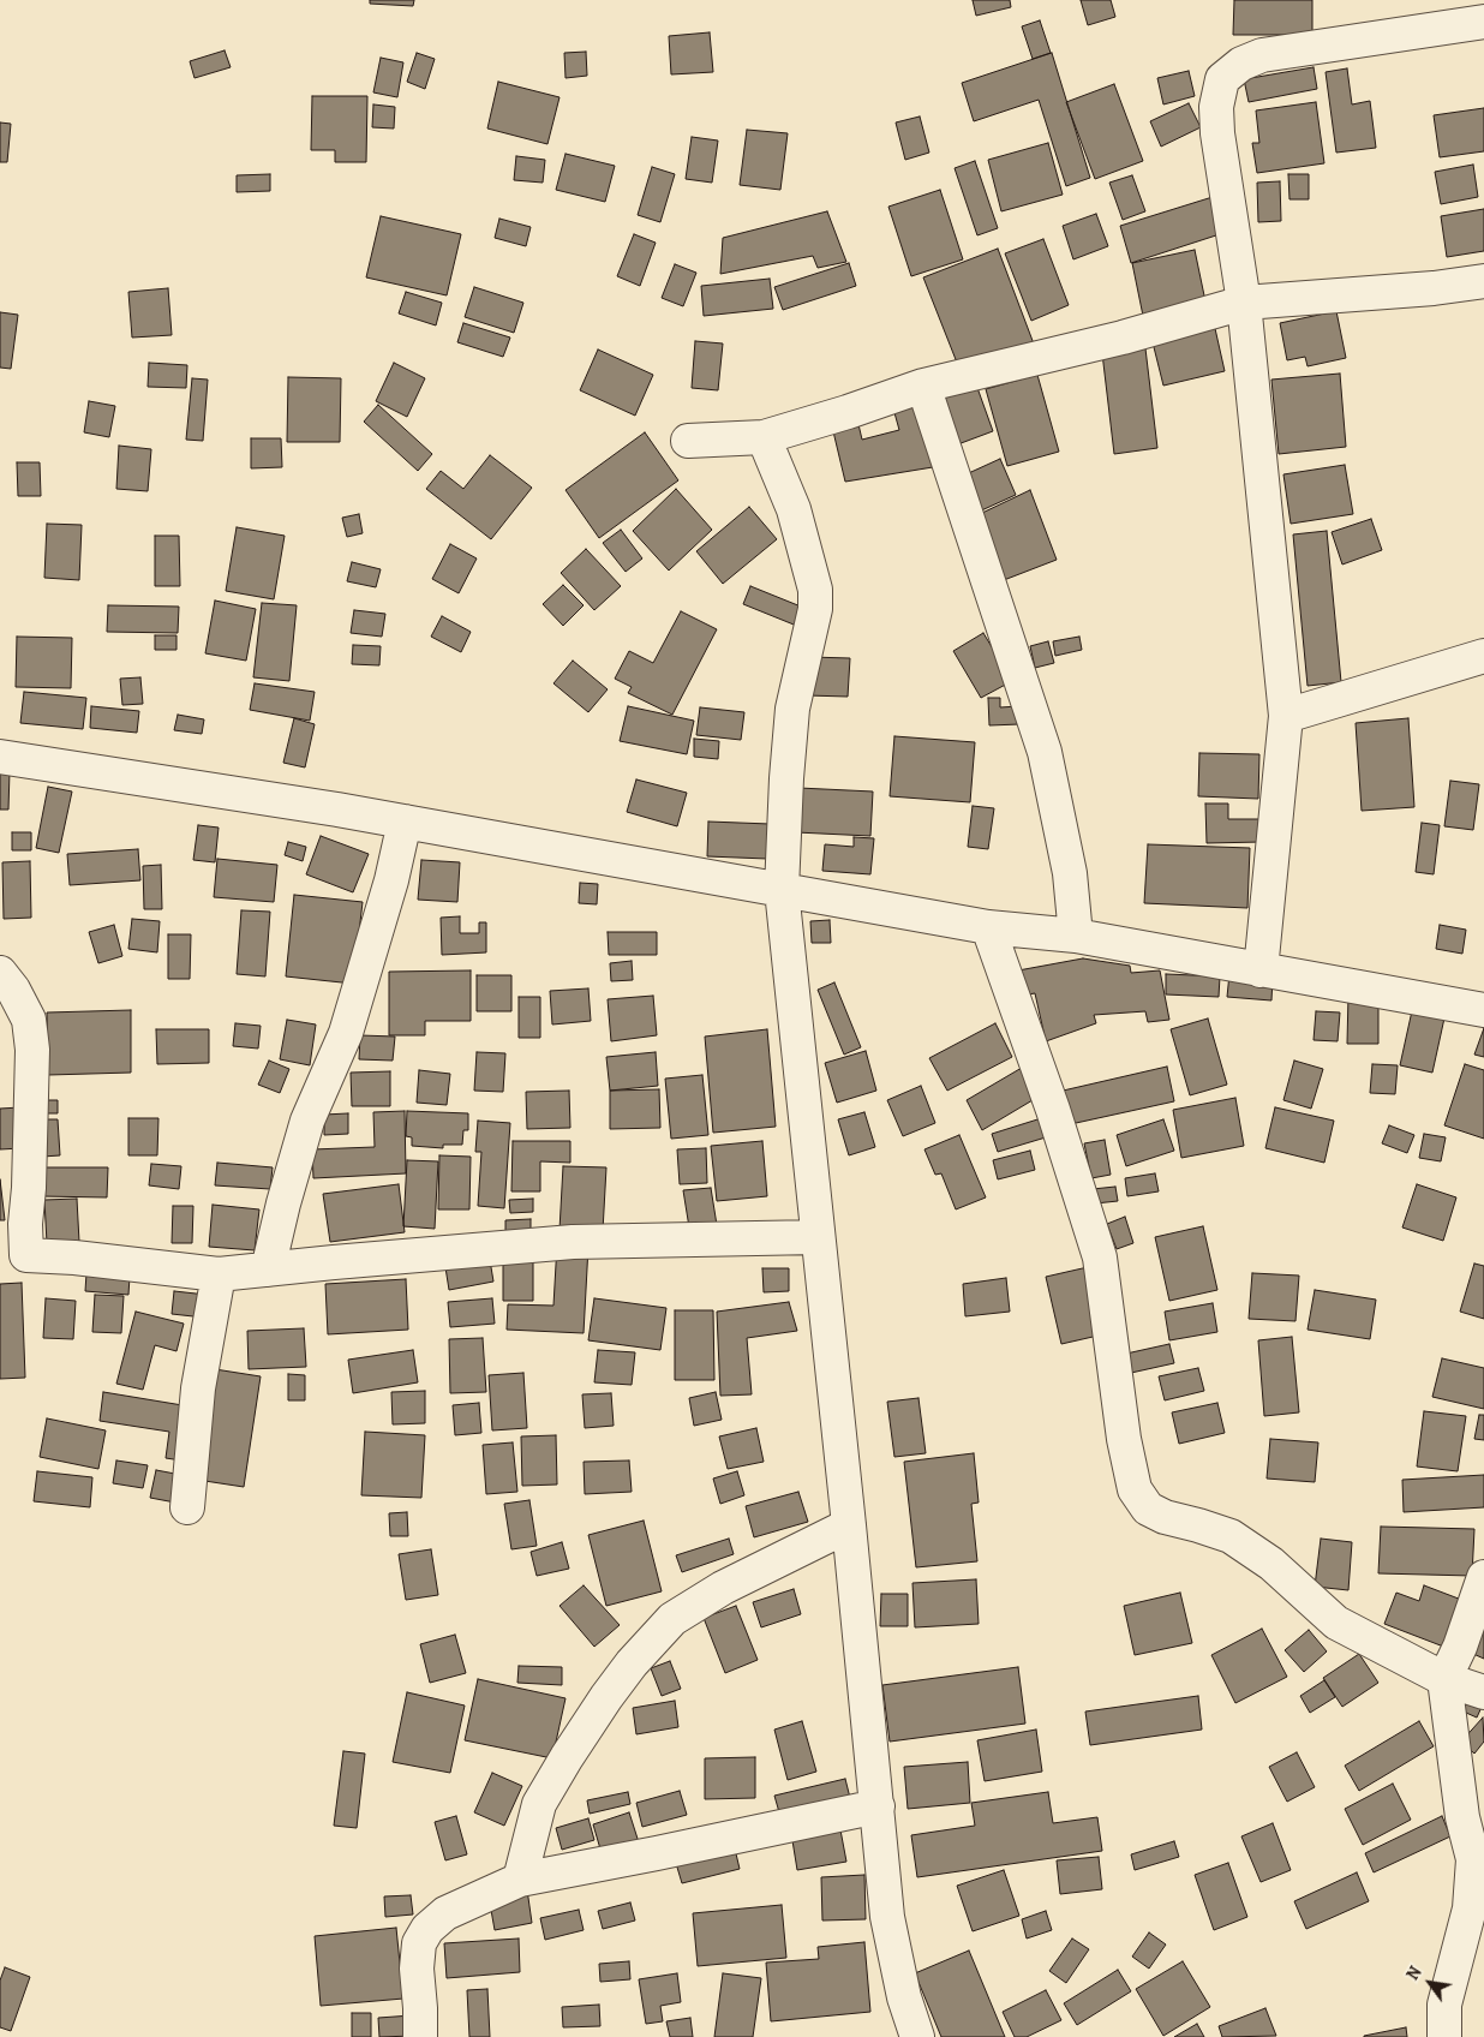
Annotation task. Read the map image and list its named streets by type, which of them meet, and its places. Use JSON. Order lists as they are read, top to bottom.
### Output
{
  "north": "top left"
}
